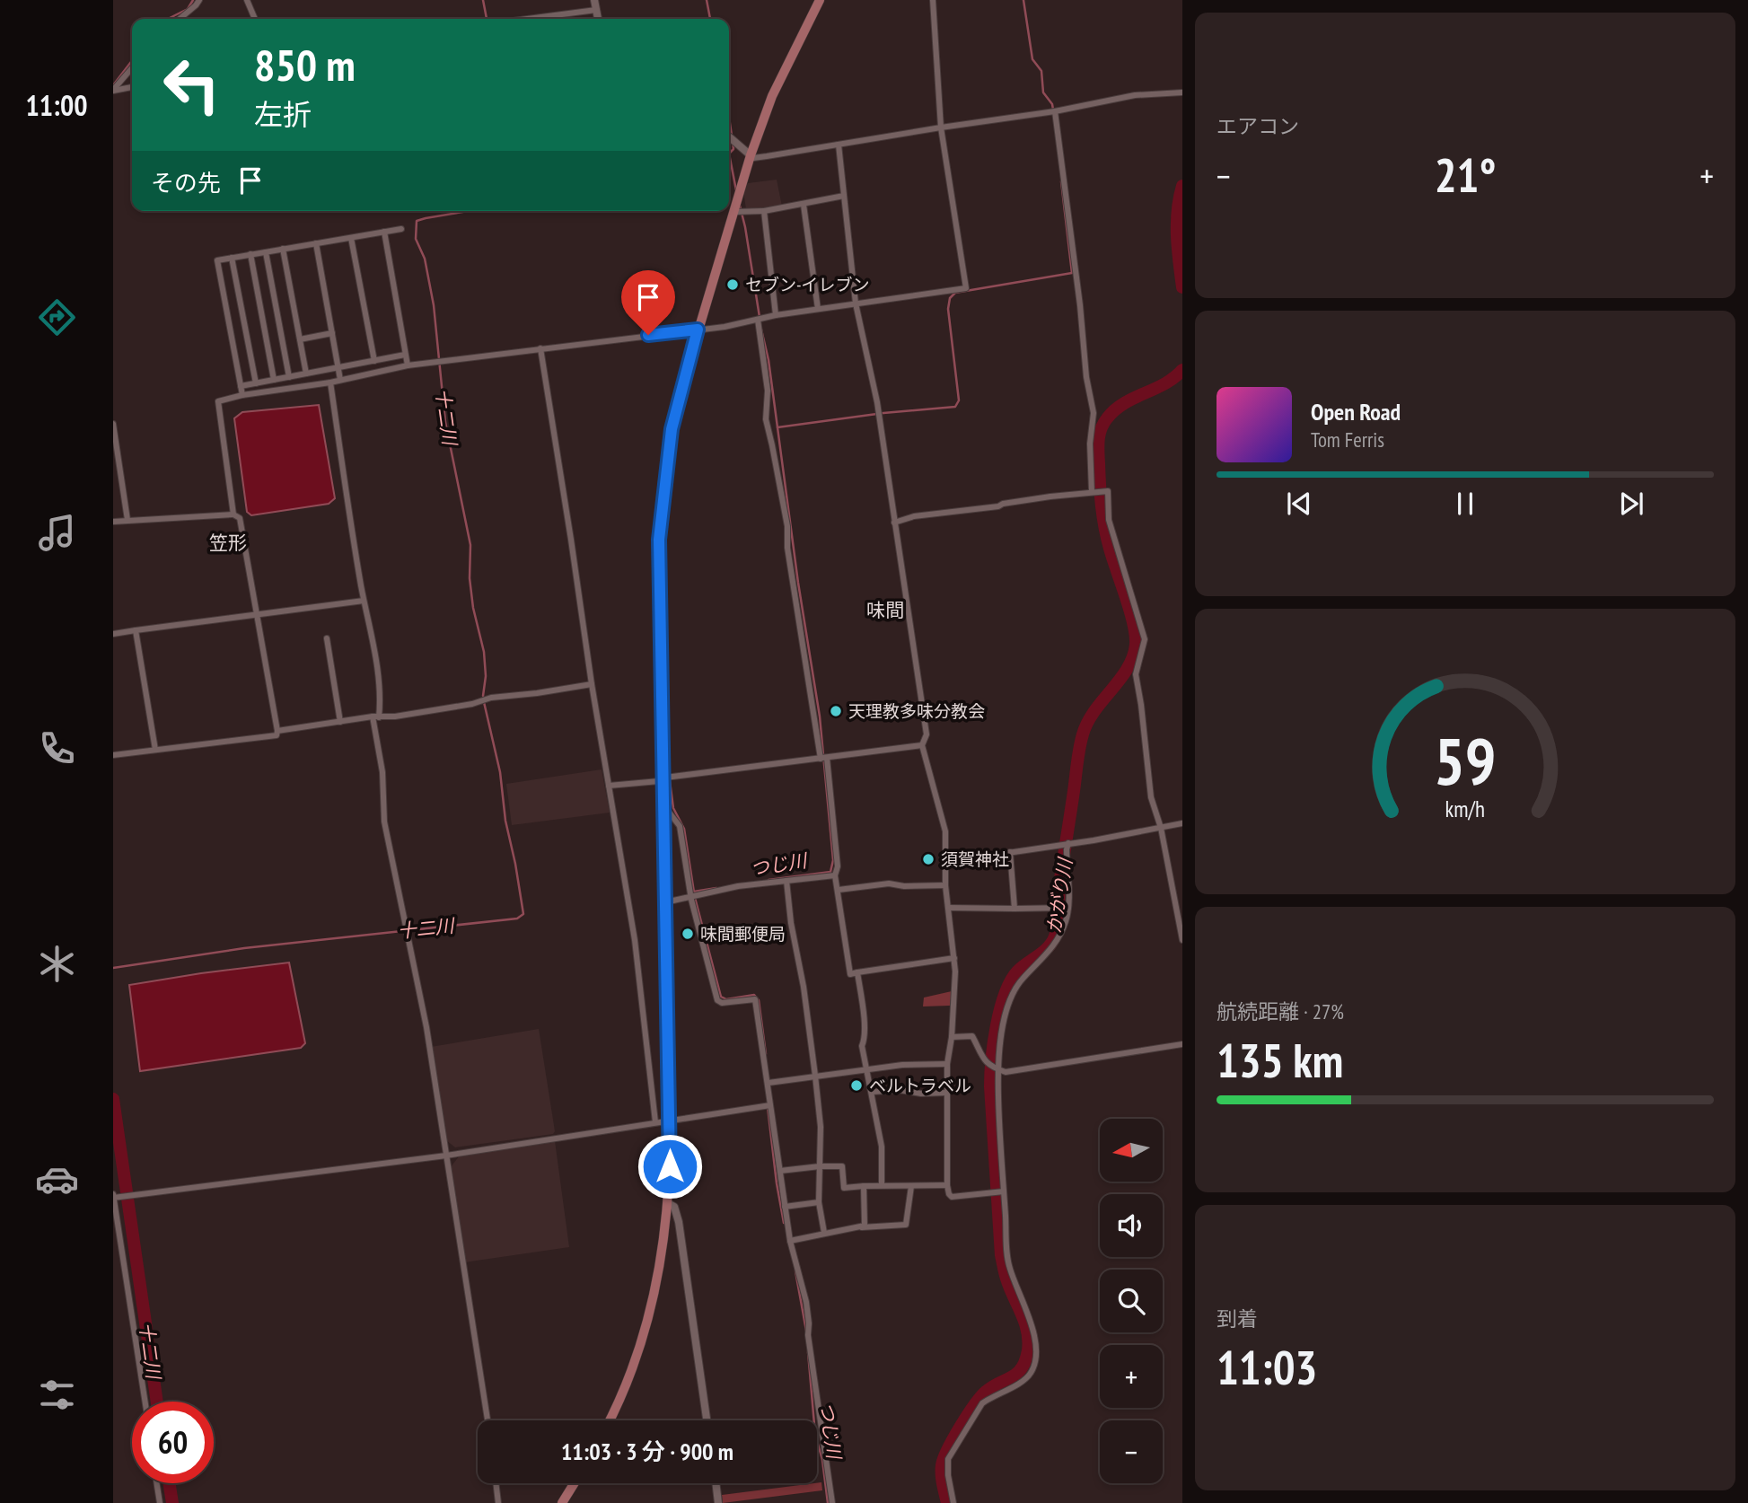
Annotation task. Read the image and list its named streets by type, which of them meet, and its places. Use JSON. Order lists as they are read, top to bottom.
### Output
{
  "districts": ["笠形", "味間"],
  "water": ["十二川", "つじ川", "かがり川"],
  "places": [
    "セブン-イレブン",
    "天理教多味分教会",
    "須賀神社",
    "味間郵便局",
    "ベルトラベル"
  ],
  "north": "left",
  "page": {
    "tabs": "11:00",
    "tile": [
      "エアコン",
      ["航続距離 · 27%", "135 km"],
      ["到着", "11:03"]
    ],
    "turn": ["850 m", "左折"],
    "heat": ["−", "21°", "+"],
    "then": "その先",
    "song": ["Open Road", "Tom Ferris"],
    "map_buttons": ["+", "−"],
    "limit": "60",
    "trip": "11:03 · 3 分 · 900 m",
    "gauge": ["59", "km/h"]
  }
}
